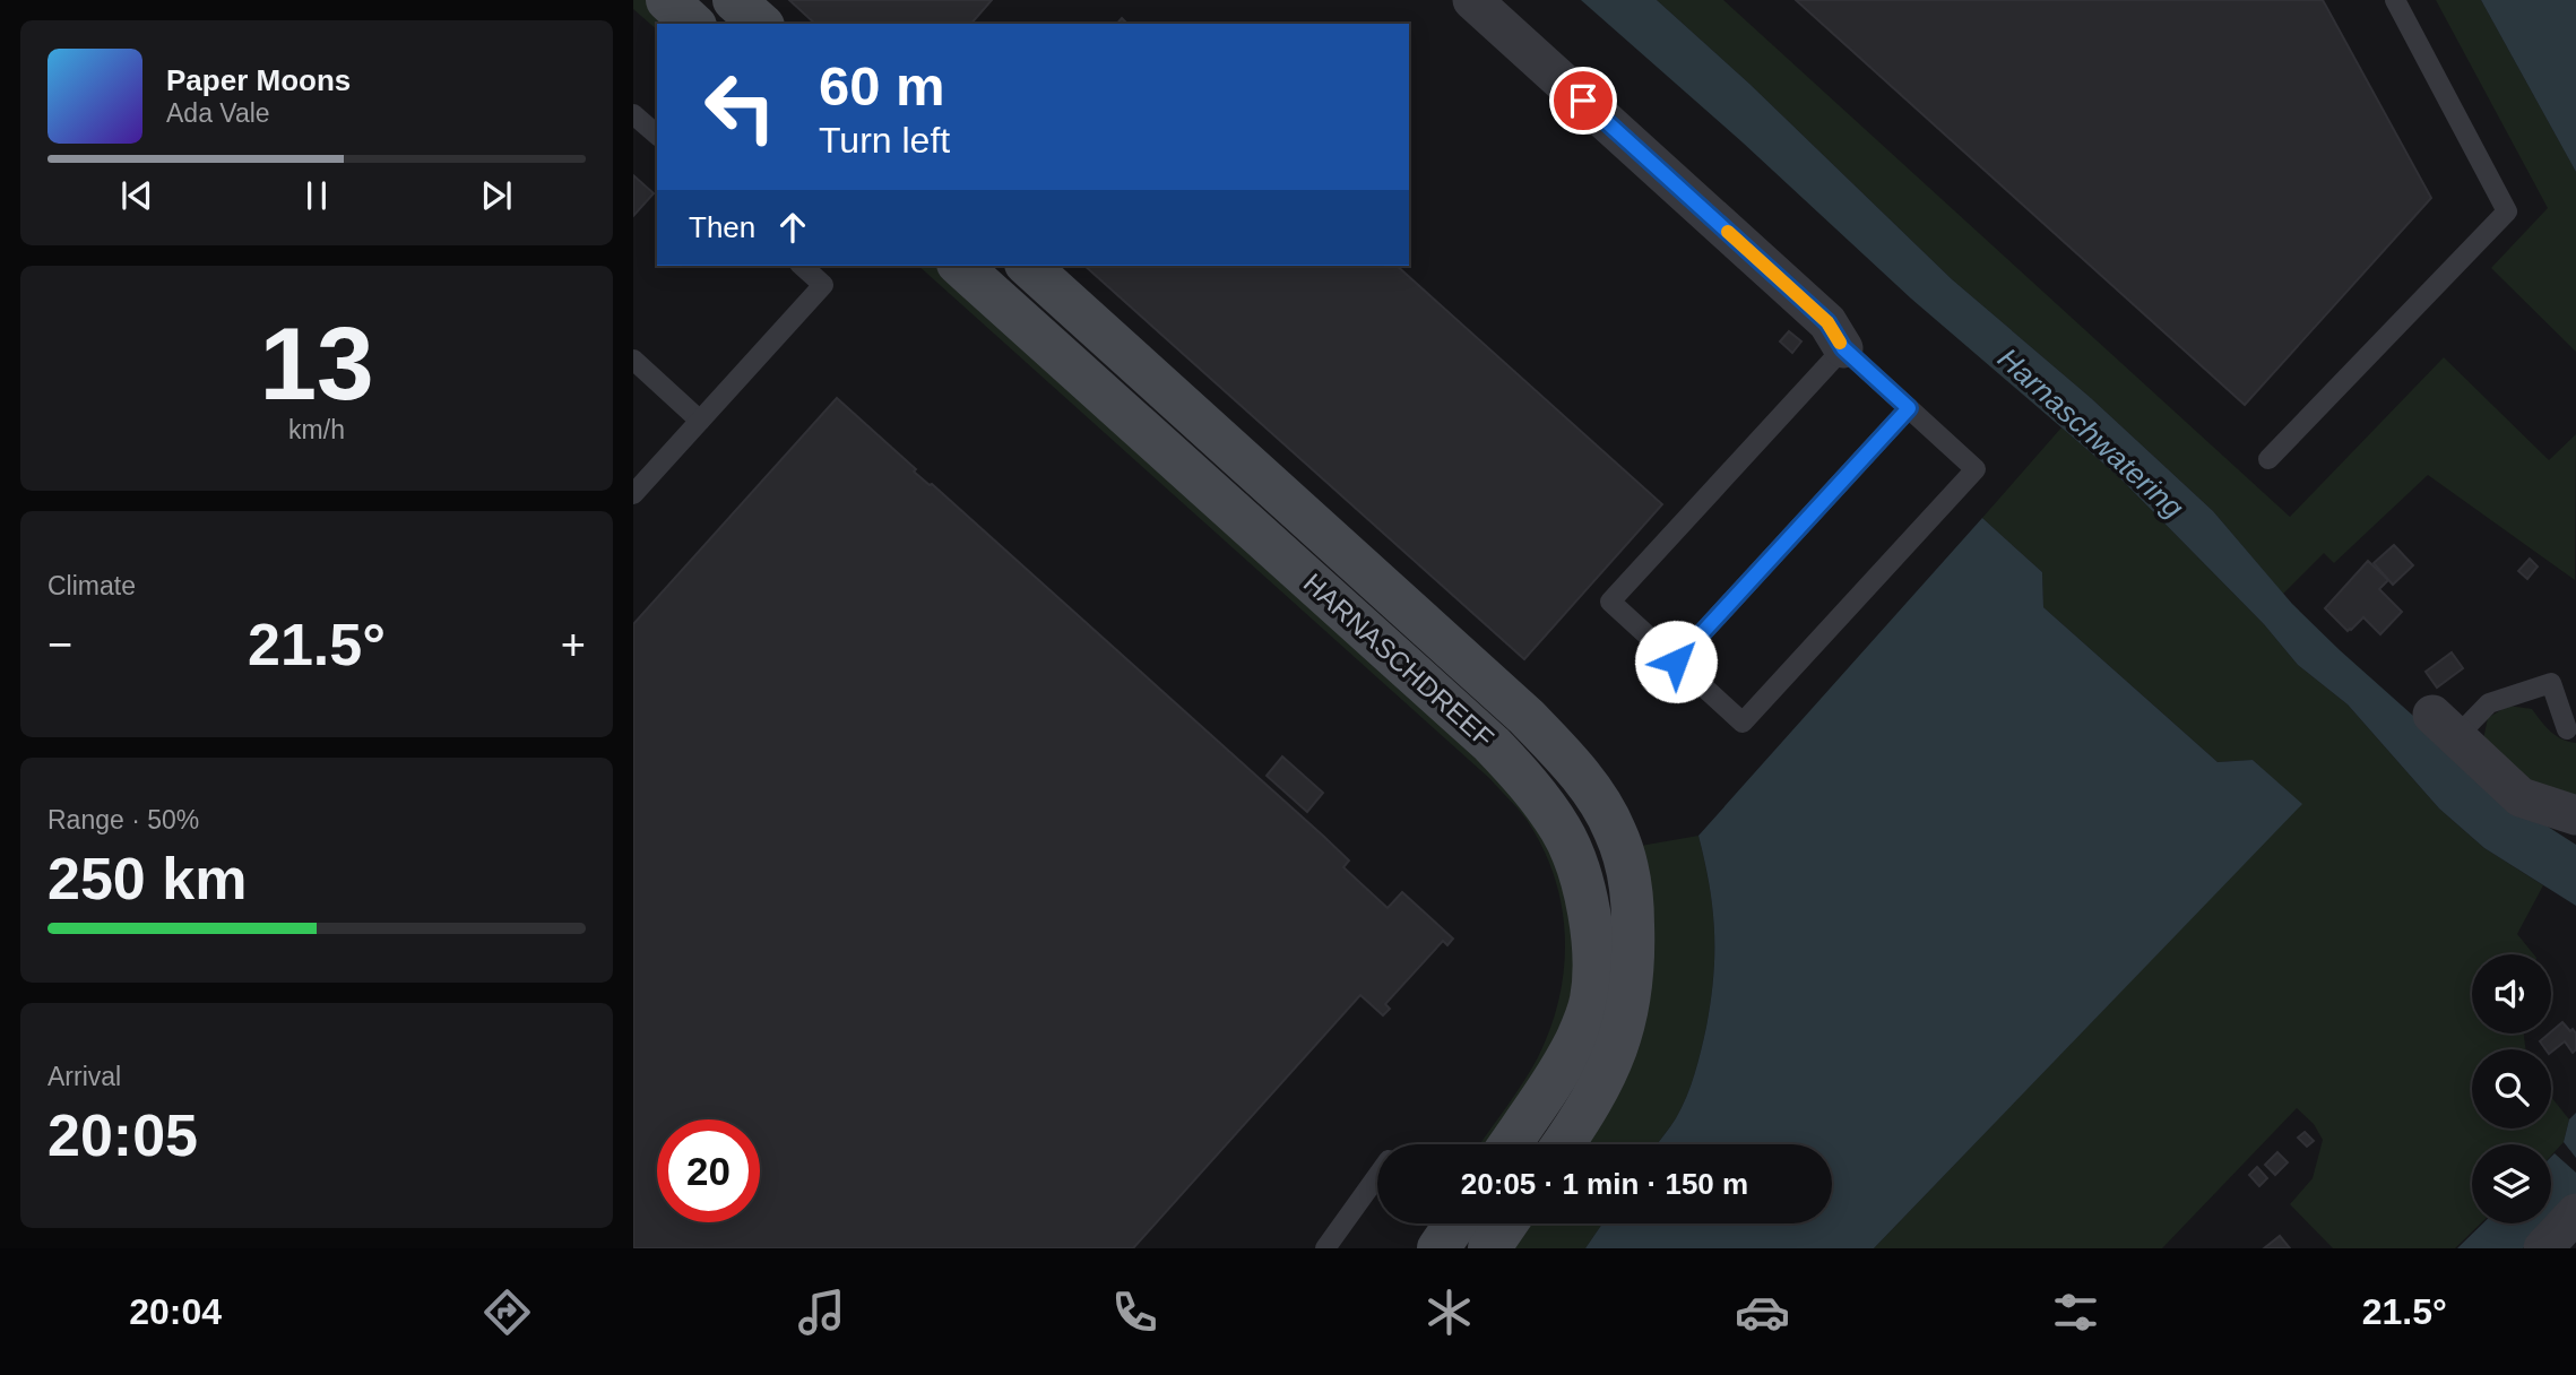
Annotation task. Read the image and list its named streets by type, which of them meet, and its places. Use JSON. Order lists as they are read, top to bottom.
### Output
{
  "streets": {
    "street": ["HARNASCHDREEF"]
  },
  "water": ["Harnaschwatering"],
  "page": {
    "turn": ["60 m", "Turn left"],
    "song": ["Paper Moons", "Ada Vale"],
    "then": "Then",
    "tile": [
      ["13", "km/h"],
      "Climate",
      ["Range · 50%", "250 km"],
      ["Arrival", "20:05"]
    ],
    "heat": ["−", "21.5°", "+"],
    "limit": "20",
    "trip": "20:05 · 1 min · 150 m",
    "tabs": ["20:04", "21.5°"]
  }
}
